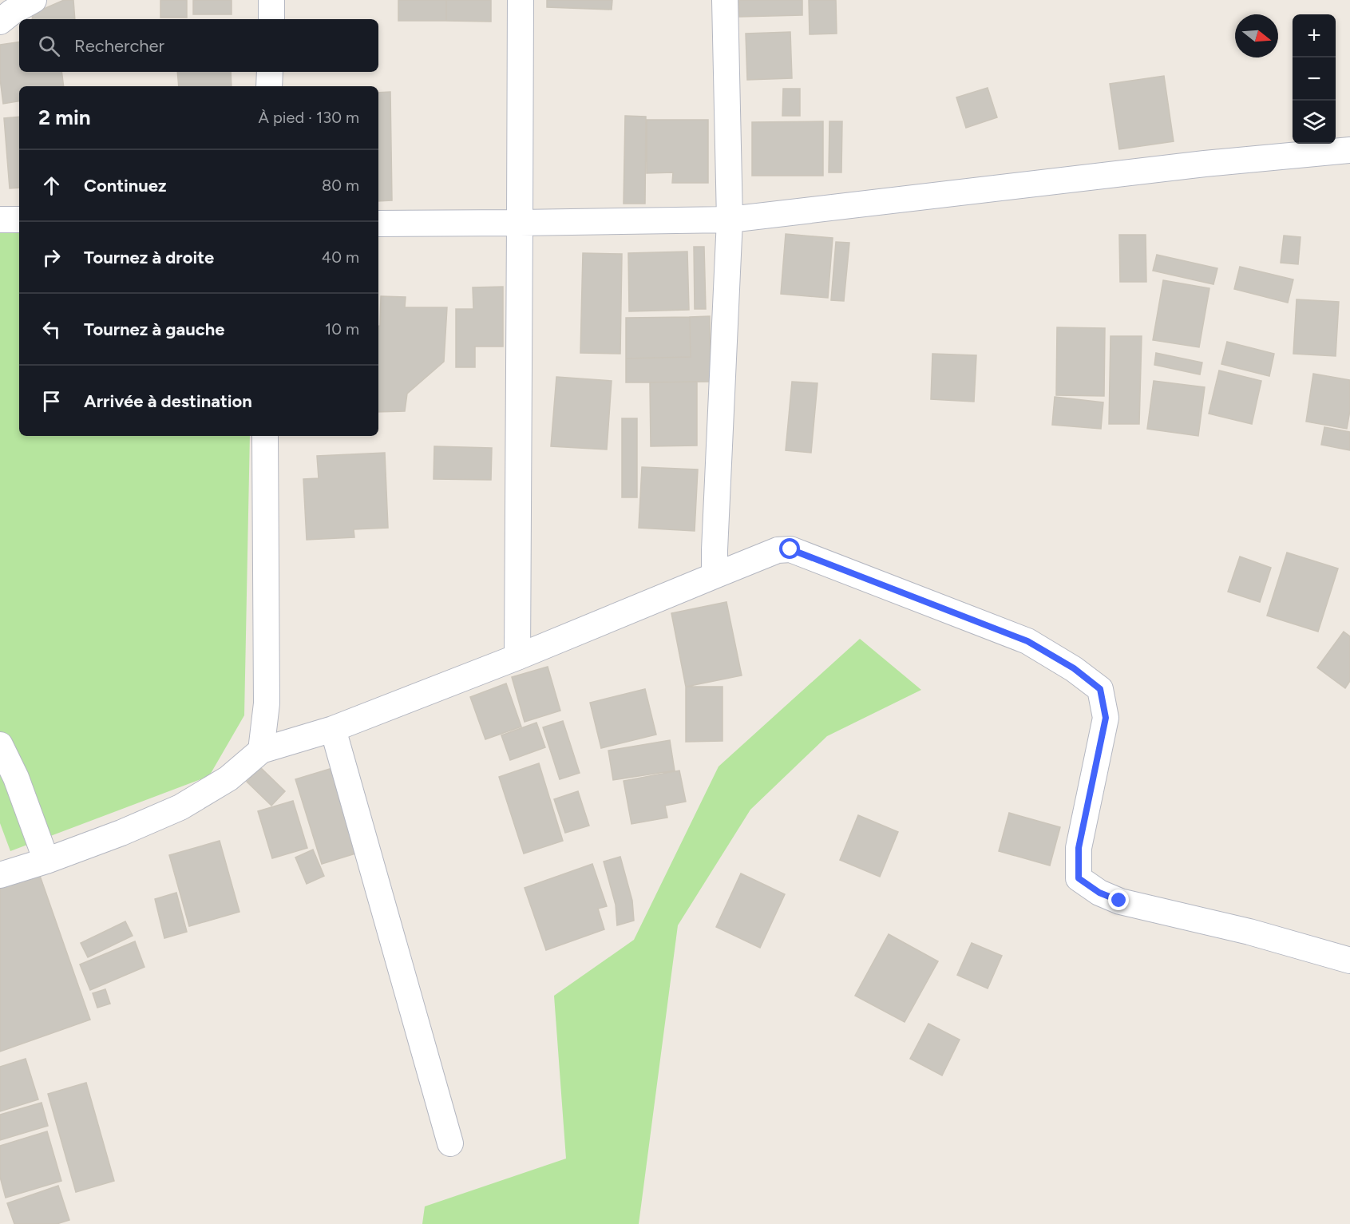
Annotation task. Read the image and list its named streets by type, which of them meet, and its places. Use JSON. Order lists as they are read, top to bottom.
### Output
{
  "north": "right",
  "page": {
    "map_buttons": ["+", "−"],
    "search": "Rechercher",
    "heading": ["2 min", "À pied · 130 m"],
    "list": [
      ["Continuez", "80 m"],
      ["Tournez à droite", "40 m"],
      ["Tournez à gauche", "10 m"],
      "Arrivée à destination"
    ]
  }
}
